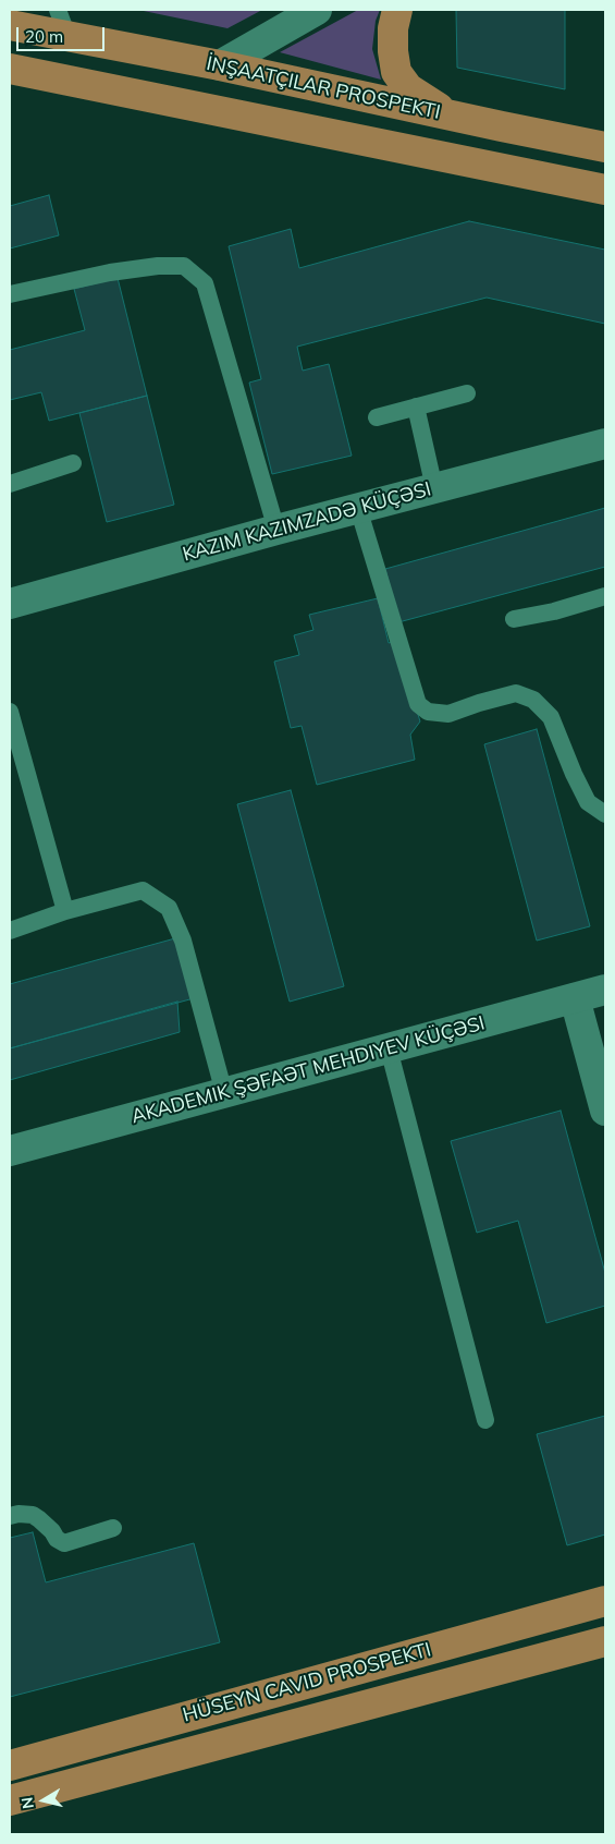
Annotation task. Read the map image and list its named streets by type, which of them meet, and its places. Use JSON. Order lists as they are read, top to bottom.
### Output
{
  "streets": {
    "main road": ["HÜSEYN CAVID PROSPEKTI"],
    "street": ["AKADEMIK ŞƏFAƏT MEHDIYEV KÜÇƏSI"]
  },
  "scale_bar": "20 m",
  "north": "left"
}
